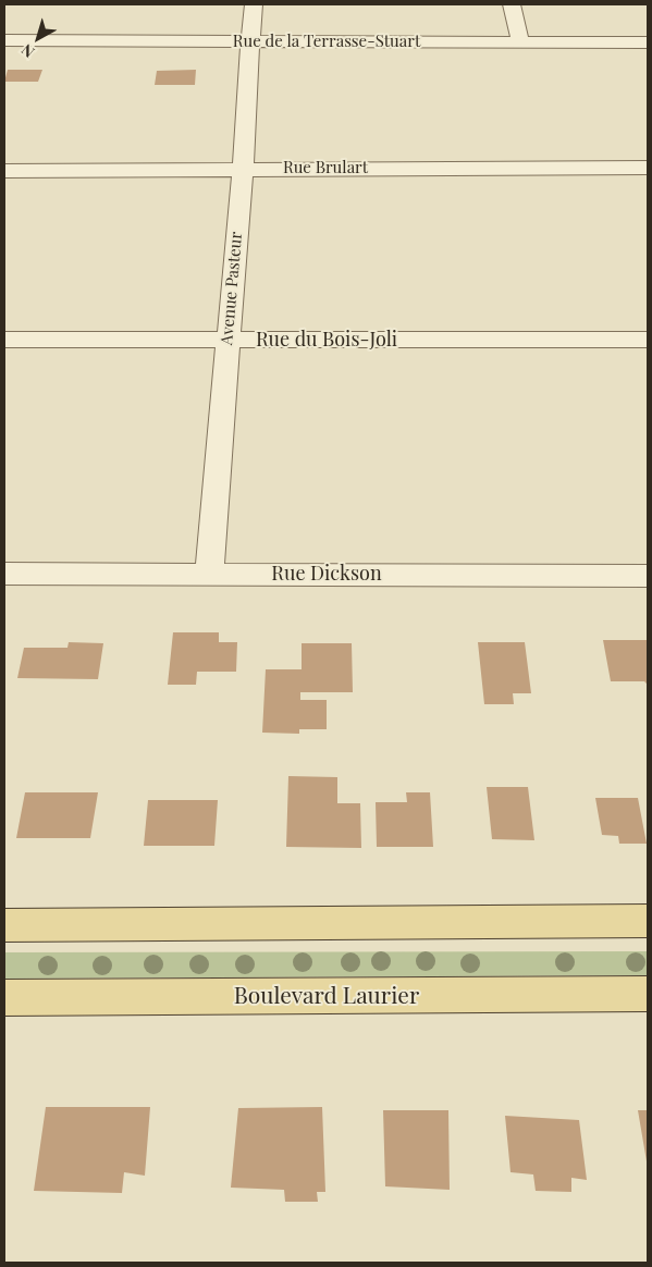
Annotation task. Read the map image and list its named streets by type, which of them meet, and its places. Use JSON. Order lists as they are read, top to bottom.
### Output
{
  "streets": {
    "main road": ["Boulevard Laurier"],
    "street": [
      "Rue de la Terrasse-Stuart",
      "Rue Brulart",
      "Avenue Pasteur",
      "Rue du Bois-Joli",
      "Rue Dickson"
    ]
  },
  "crossings": [
    ["Rue de la Terrasse-Stuart", "Avenue Pasteur"],
    ["Rue Brulart", "Avenue Pasteur"],
    ["Avenue Pasteur", "Rue du Bois-Joli"],
    ["Avenue Pasteur", "Rue Dickson"]
  ],
  "north": "bottom left"
}
